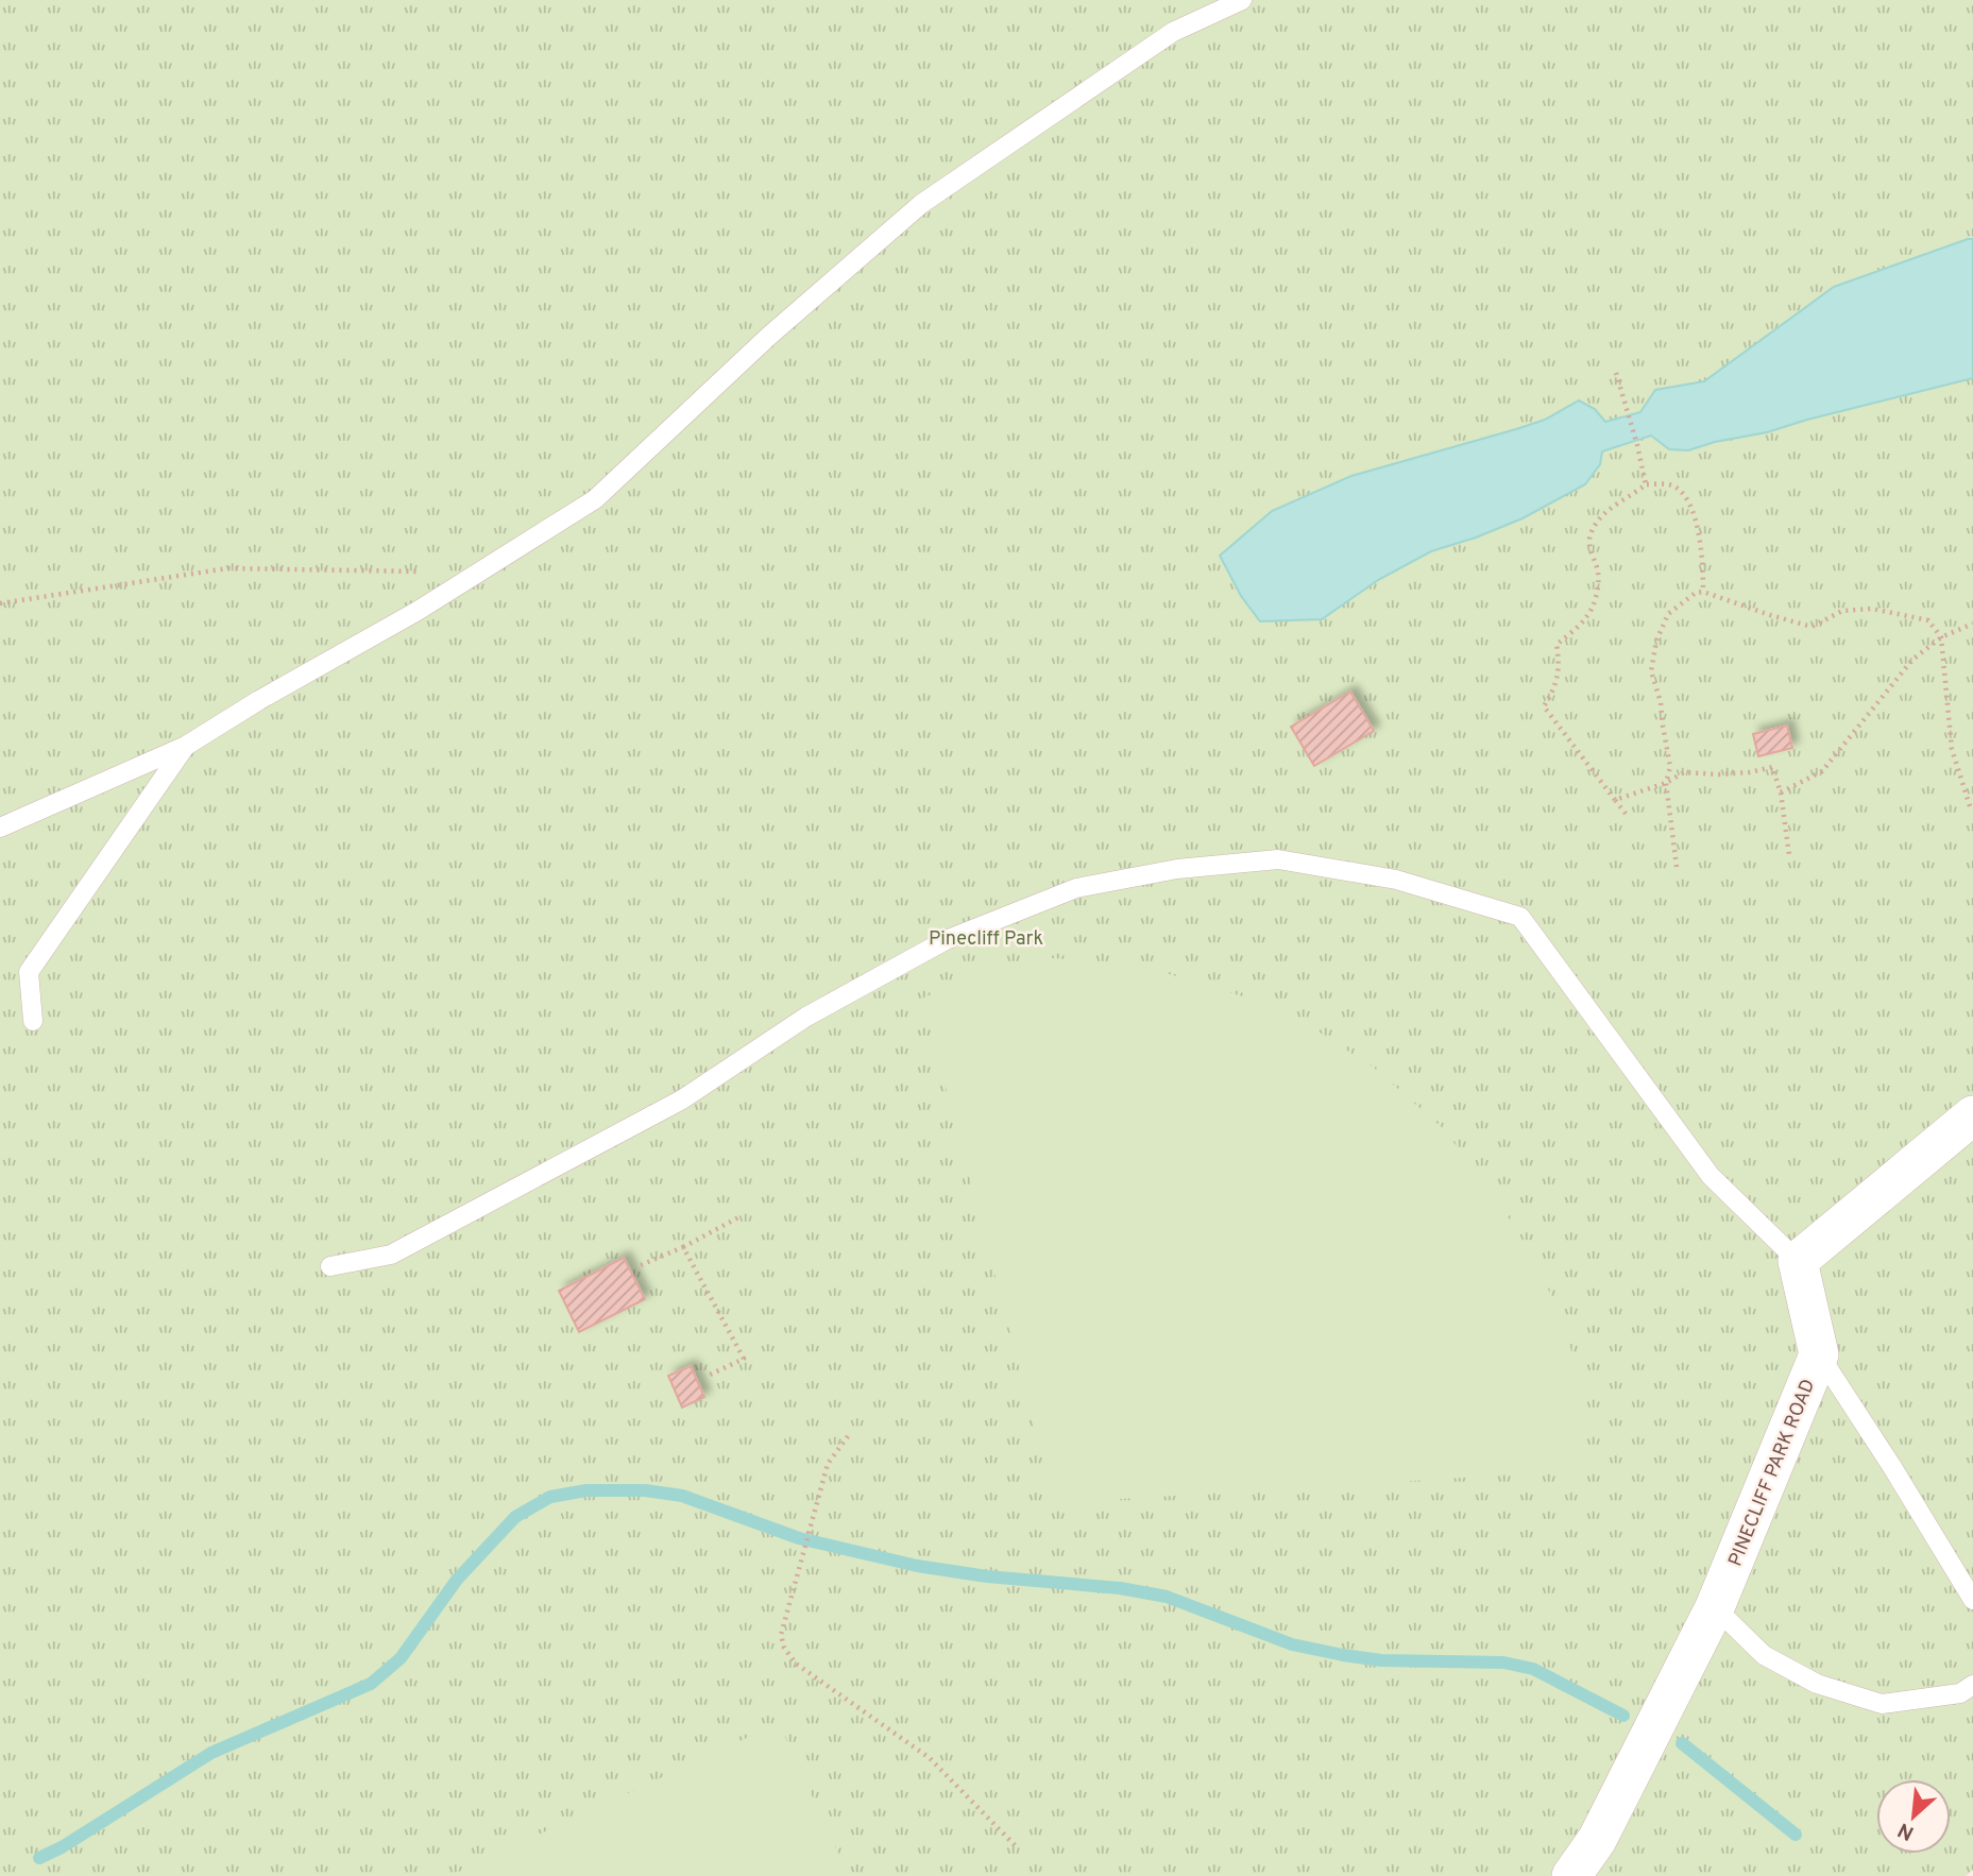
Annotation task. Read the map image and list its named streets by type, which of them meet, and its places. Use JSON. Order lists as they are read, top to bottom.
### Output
{
  "streets": {
    "street": ["PINECLIFF PARK ROAD"]
  },
  "parks": ["Pinecliff Park"],
  "north": "bottom left"
}
